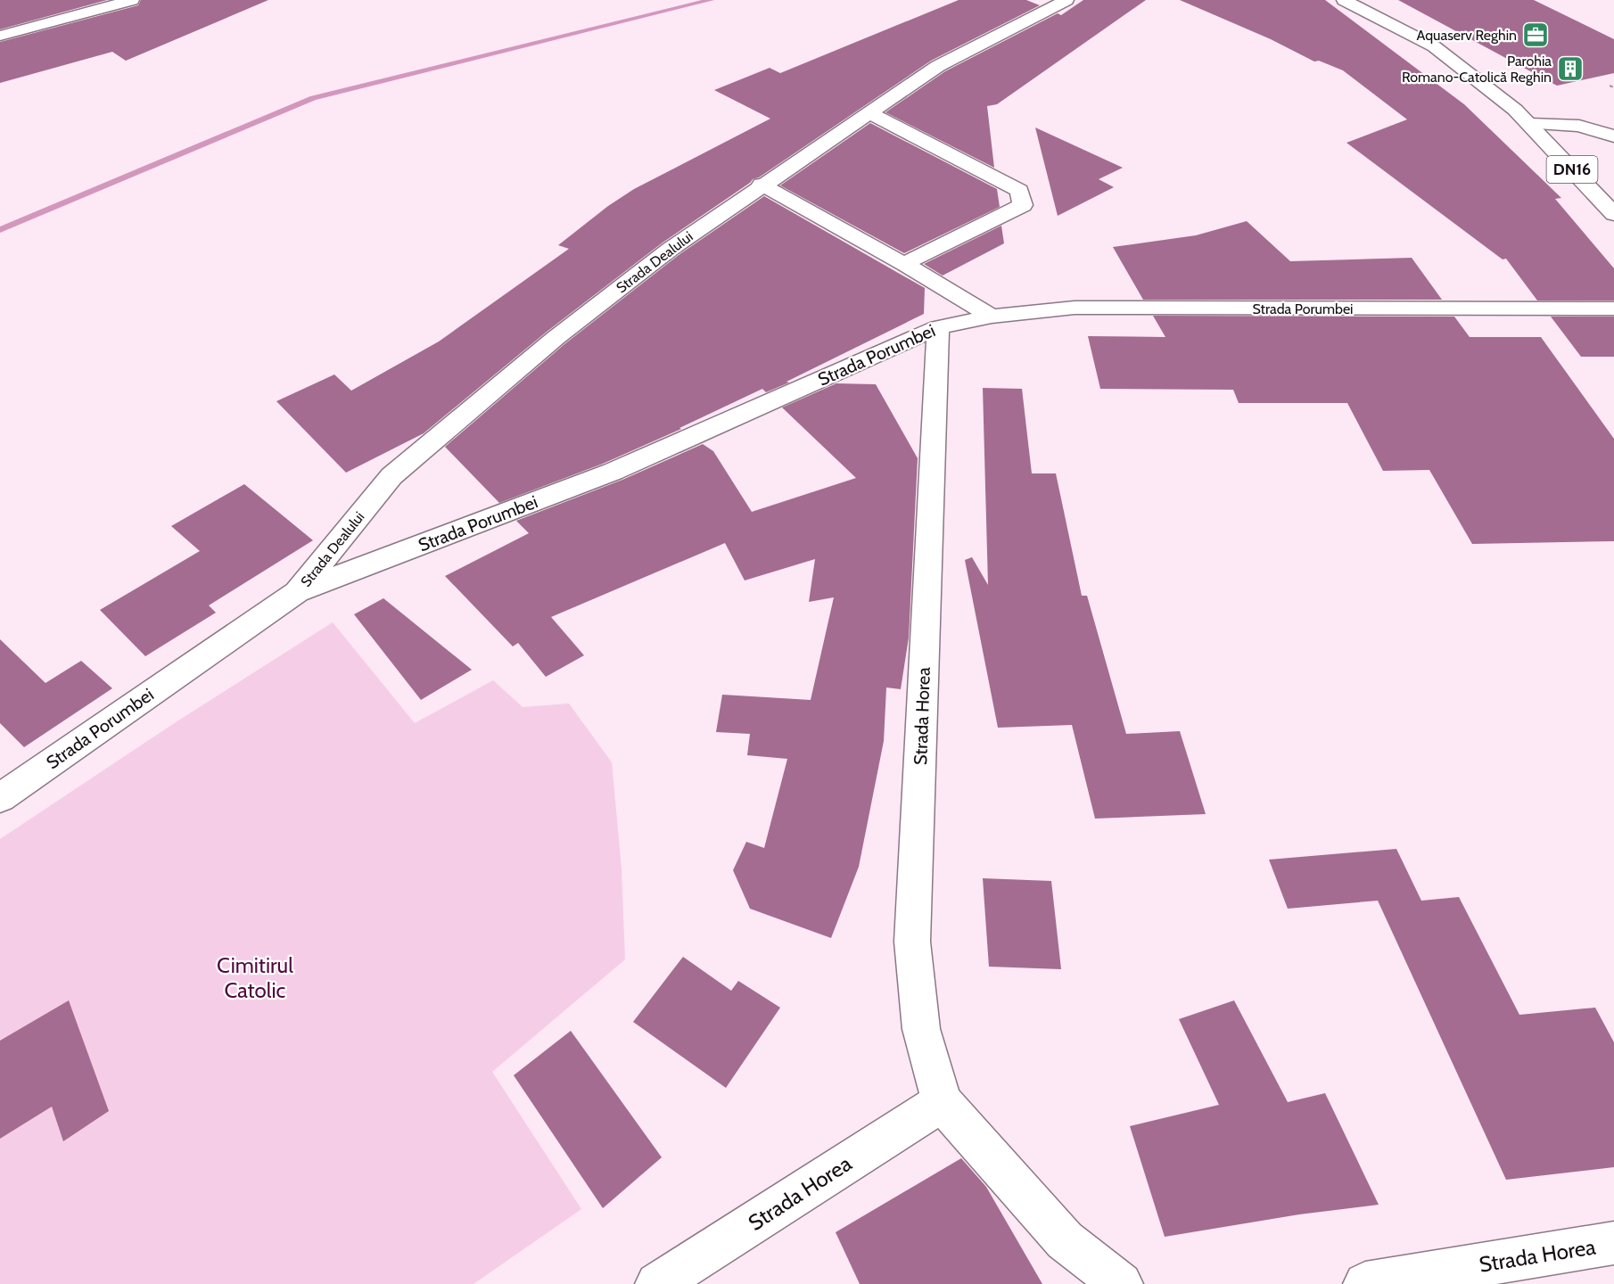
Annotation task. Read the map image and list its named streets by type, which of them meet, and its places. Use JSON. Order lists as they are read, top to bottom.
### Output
{
  "streets": {
    "main road": [
      "DN16",
      "Strada Dealului",
      "Strada Porumbei",
      "Strada Horea"
    ]
  },
  "crossings": [
    ["Strada Dealului", "Strada Porumbei"],
    ["Strada Porumbei", "Strada Horea"]
  ],
  "parks": ["Cimitirul Catolic"],
  "places": {
    "office": ["Aquaserv Reghin"],
    "building": ["Parohia Romano-Catolică Reghin"]
  }
}
